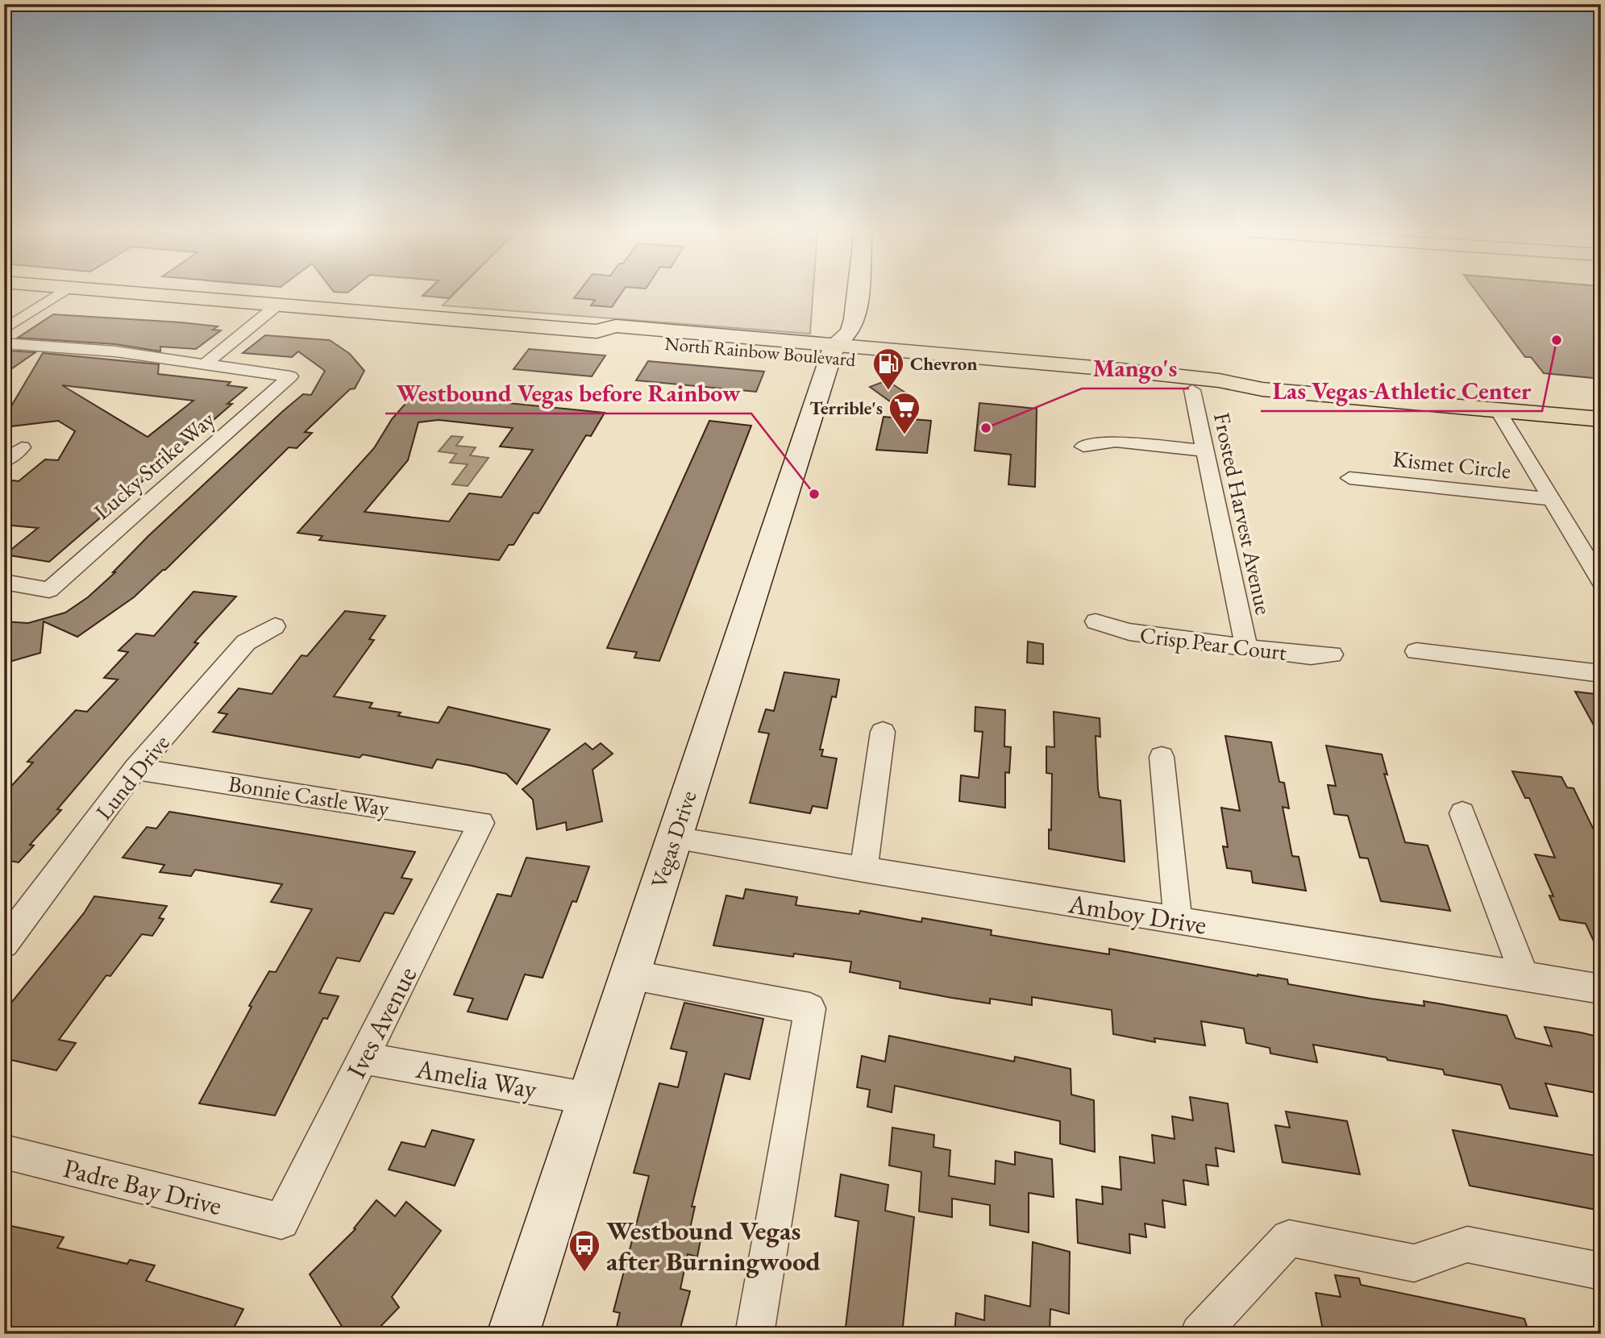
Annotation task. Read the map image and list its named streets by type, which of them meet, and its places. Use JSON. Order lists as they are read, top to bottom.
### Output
{
  "streets": {
    "main road": ["North Rainbow Boulevard", "Vegas Drive"],
    "street": [
      "Kismet Circle",
      "Lucky Strike Way",
      "Frosted Harvest Avenue",
      "Crisp Pear Court",
      "Lund Drive",
      "Bonnie Castle Way",
      "Amboy Drive",
      "Ives Avenue",
      "Amelia Way",
      "Padre Bay Drive"
    ]
  },
  "crossings": [
    ["North Rainbow Boulevard", "Frosted Harvest Avenue"],
    ["North Rainbow Boulevard", "Vegas Drive"],
    ["Frosted Harvest Avenue", "Crisp Pear Court"],
    ["Lund Drive", "Bonnie Castle Way"],
    ["Bonnie Castle Way", "Ives Avenue"],
    ["Vegas Drive", "Amboy Drive"],
    ["Vegas Drive", "Amelia Way"],
    ["Ives Avenue", "Amelia Way"],
    ["Ives Avenue", "Padre Bay Drive"]
  ],
  "places": {
    "other": ["Las Vegas Athletic Center", "Mango's", "Westbound Vegas before Rainbow"],
    "fuel station": ["Chevron"],
    "supermarket": ["Terrible's"],
    "bus stop": ["Westbound Vegas after Burningwood"]
  }
}
